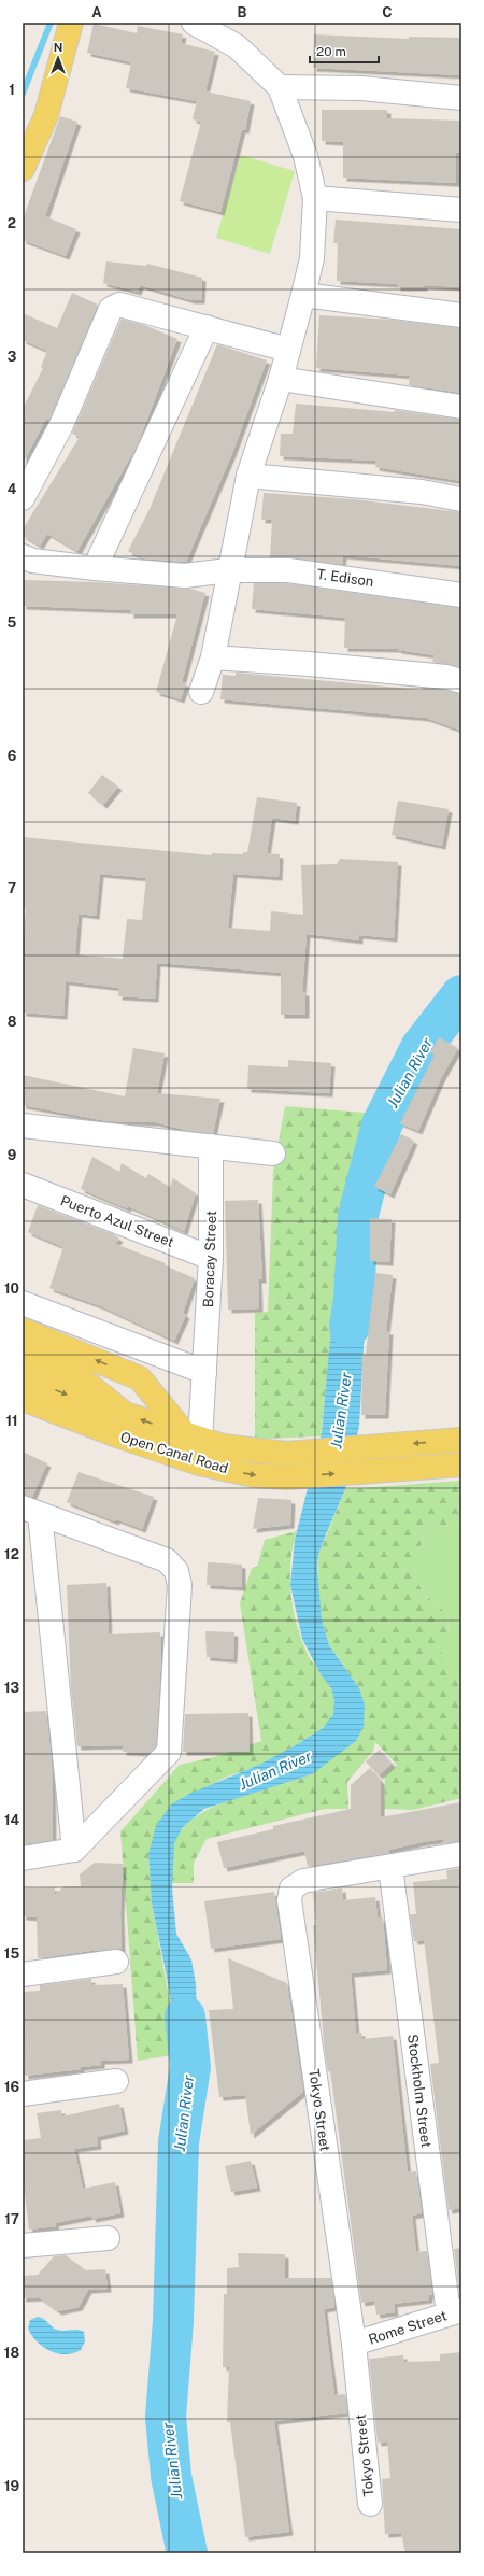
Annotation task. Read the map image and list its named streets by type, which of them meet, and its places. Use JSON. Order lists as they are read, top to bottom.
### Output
{
  "streets": {
    "main road": ["Open Canal Road"],
    "street": [
      "T. Edison",
      "Puerto Azul Street",
      "Boracay Street",
      "Stockholm Street",
      "Tokyo Street",
      "Rome Street"
    ]
  },
  "crossings": [
    ["Puerto Azul Street", "Boracay Street"],
    ["Boracay Street", "Open Canal Road"],
    ["Stockholm Street", "Tokyo Street"],
    ["Stockholm Street", "Rome Street"],
    ["Tokyo Street", "Rome Street"]
  ],
  "water": ["Julian River"],
  "scale_bar": "20 m",
  "north": "top",
  "grid": {
    "columns": ["A", "B", "C"],
    "rows": [
      "1",
      "2",
      "3",
      "4",
      "5",
      "6",
      "7",
      "8",
      "9",
      "10",
      "11",
      "12",
      "13",
      "14",
      "15",
      "16",
      "17",
      "18",
      "19"
    ]
  }
}
